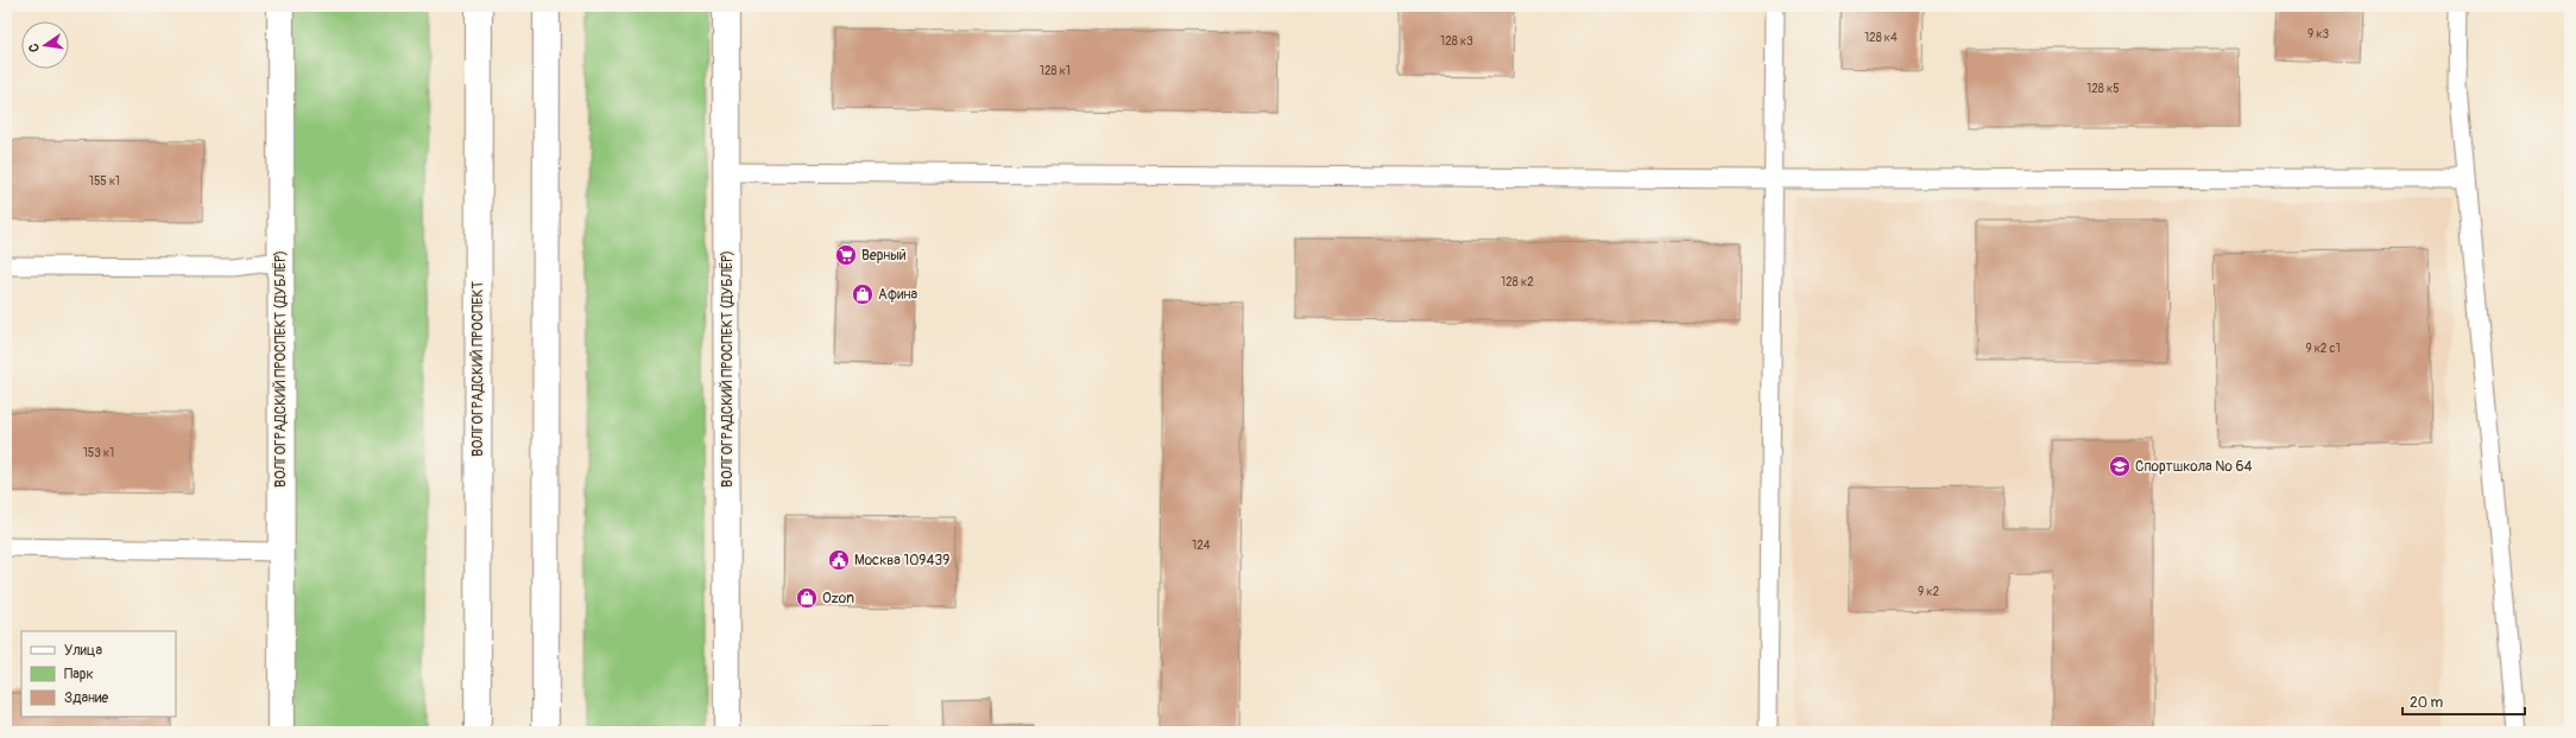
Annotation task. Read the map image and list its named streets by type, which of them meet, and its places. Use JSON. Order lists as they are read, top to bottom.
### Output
{
  "streets": {
    "street": ["ВОЛГОГРАДСКИЙ ПРОСПЕКТ (ДУБЛЁР)", "ВОЛГОГРАДСКИЙ ПРОСПЕКТ"]
  },
  "places": {
    "supermarket": ["Верный"],
    "shop": ["Афина", "Ozon"],
    "school or university": ["Спортшкола № 64"],
    "public building": ["Москва 109439"]
  },
  "house_numbers": [
    "9 к3",
    "128 к4",
    "128 к3",
    "128 к1",
    "128 к5",
    "155 к1",
    "128 к2",
    "9 к2 с1",
    "153 к1",
    "124",
    "9 к2"
  ],
  "legend": ["Улица", "Парк", "Здание"],
  "scale_bar": "20 m",
  "north": "left"
}
